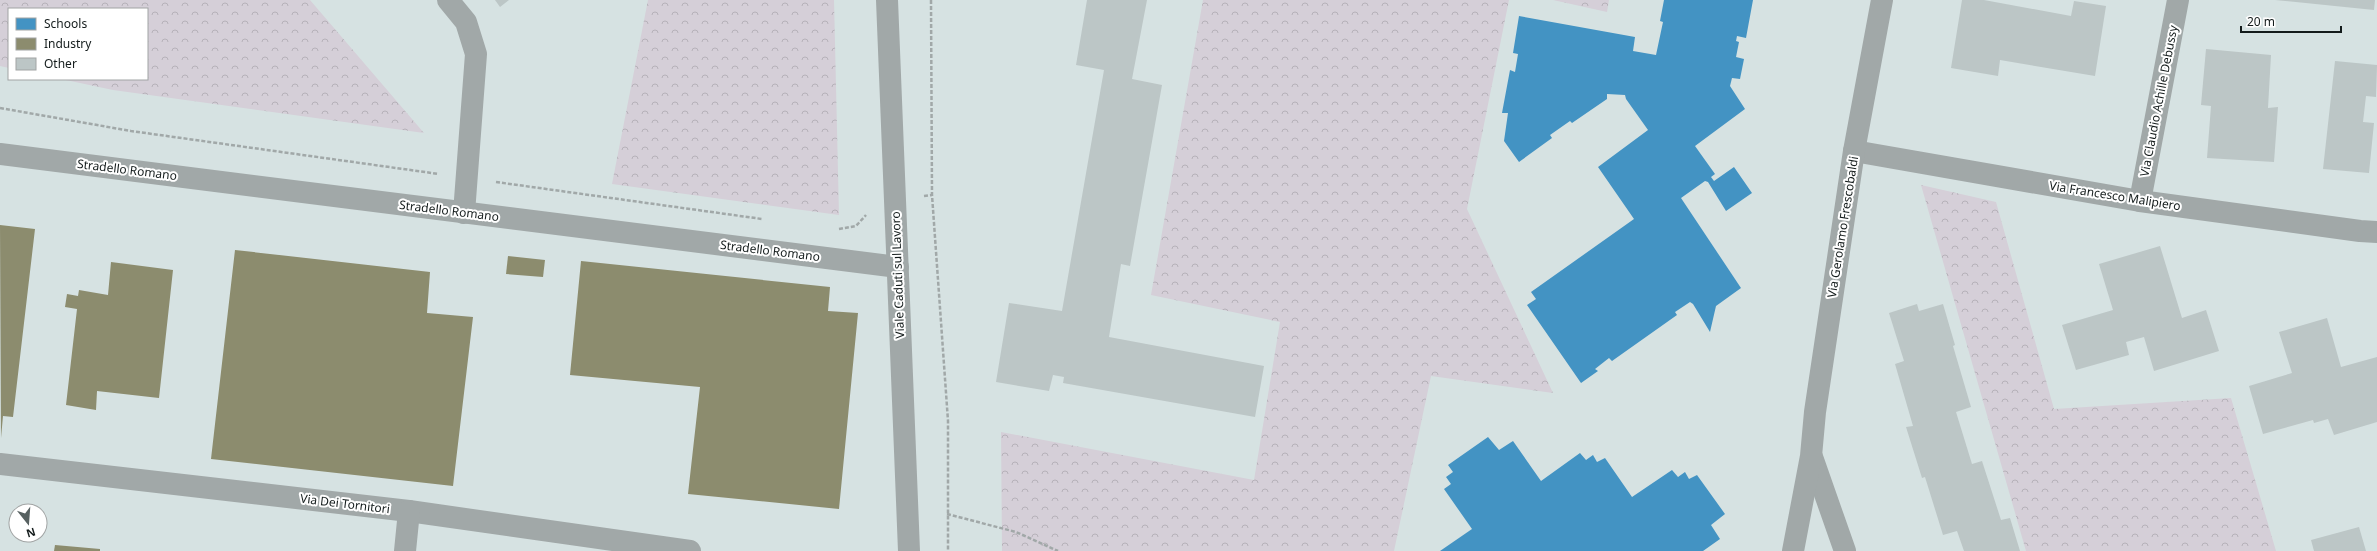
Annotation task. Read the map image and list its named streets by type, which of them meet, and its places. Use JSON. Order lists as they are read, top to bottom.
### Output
{
  "streets": {
    "street": [
      "Via Claudio Achille Debussy",
      "Stradello Romano",
      "Via Francesco Malipiero",
      "Via Gerolamo Frescobaldi",
      "Viale Caduti sul Lavoro",
      "Via Dei Tornitori"
    ]
  },
  "crossings": [
    ["Via Claudio Achille Debussy", "Via Francesco Malipiero"],
    ["Stradello Romano", "Viale Caduti sul Lavoro"],
    ["Via Francesco Malipiero", "Via Gerolamo Frescobaldi"]
  ],
  "legend": ["Schools", "Industry", "Other"],
  "scale_bar": "20 m",
  "north": "bottom"
}
